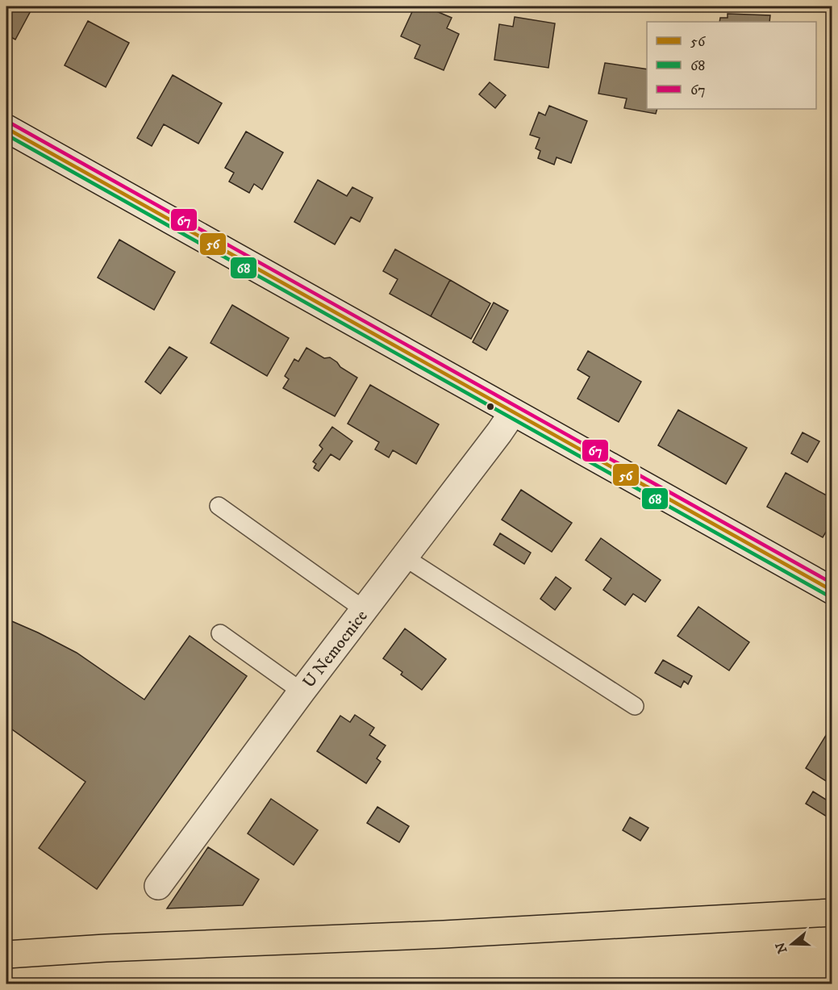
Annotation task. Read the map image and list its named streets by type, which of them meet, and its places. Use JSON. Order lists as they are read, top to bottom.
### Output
{
  "streets": {
    "street": ["U Nemocnice"]
  },
  "lines": ["transit line 67", "transit line 56", "transit line 68"],
  "legend": ["56", "68", "67"],
  "north": "left"
}
